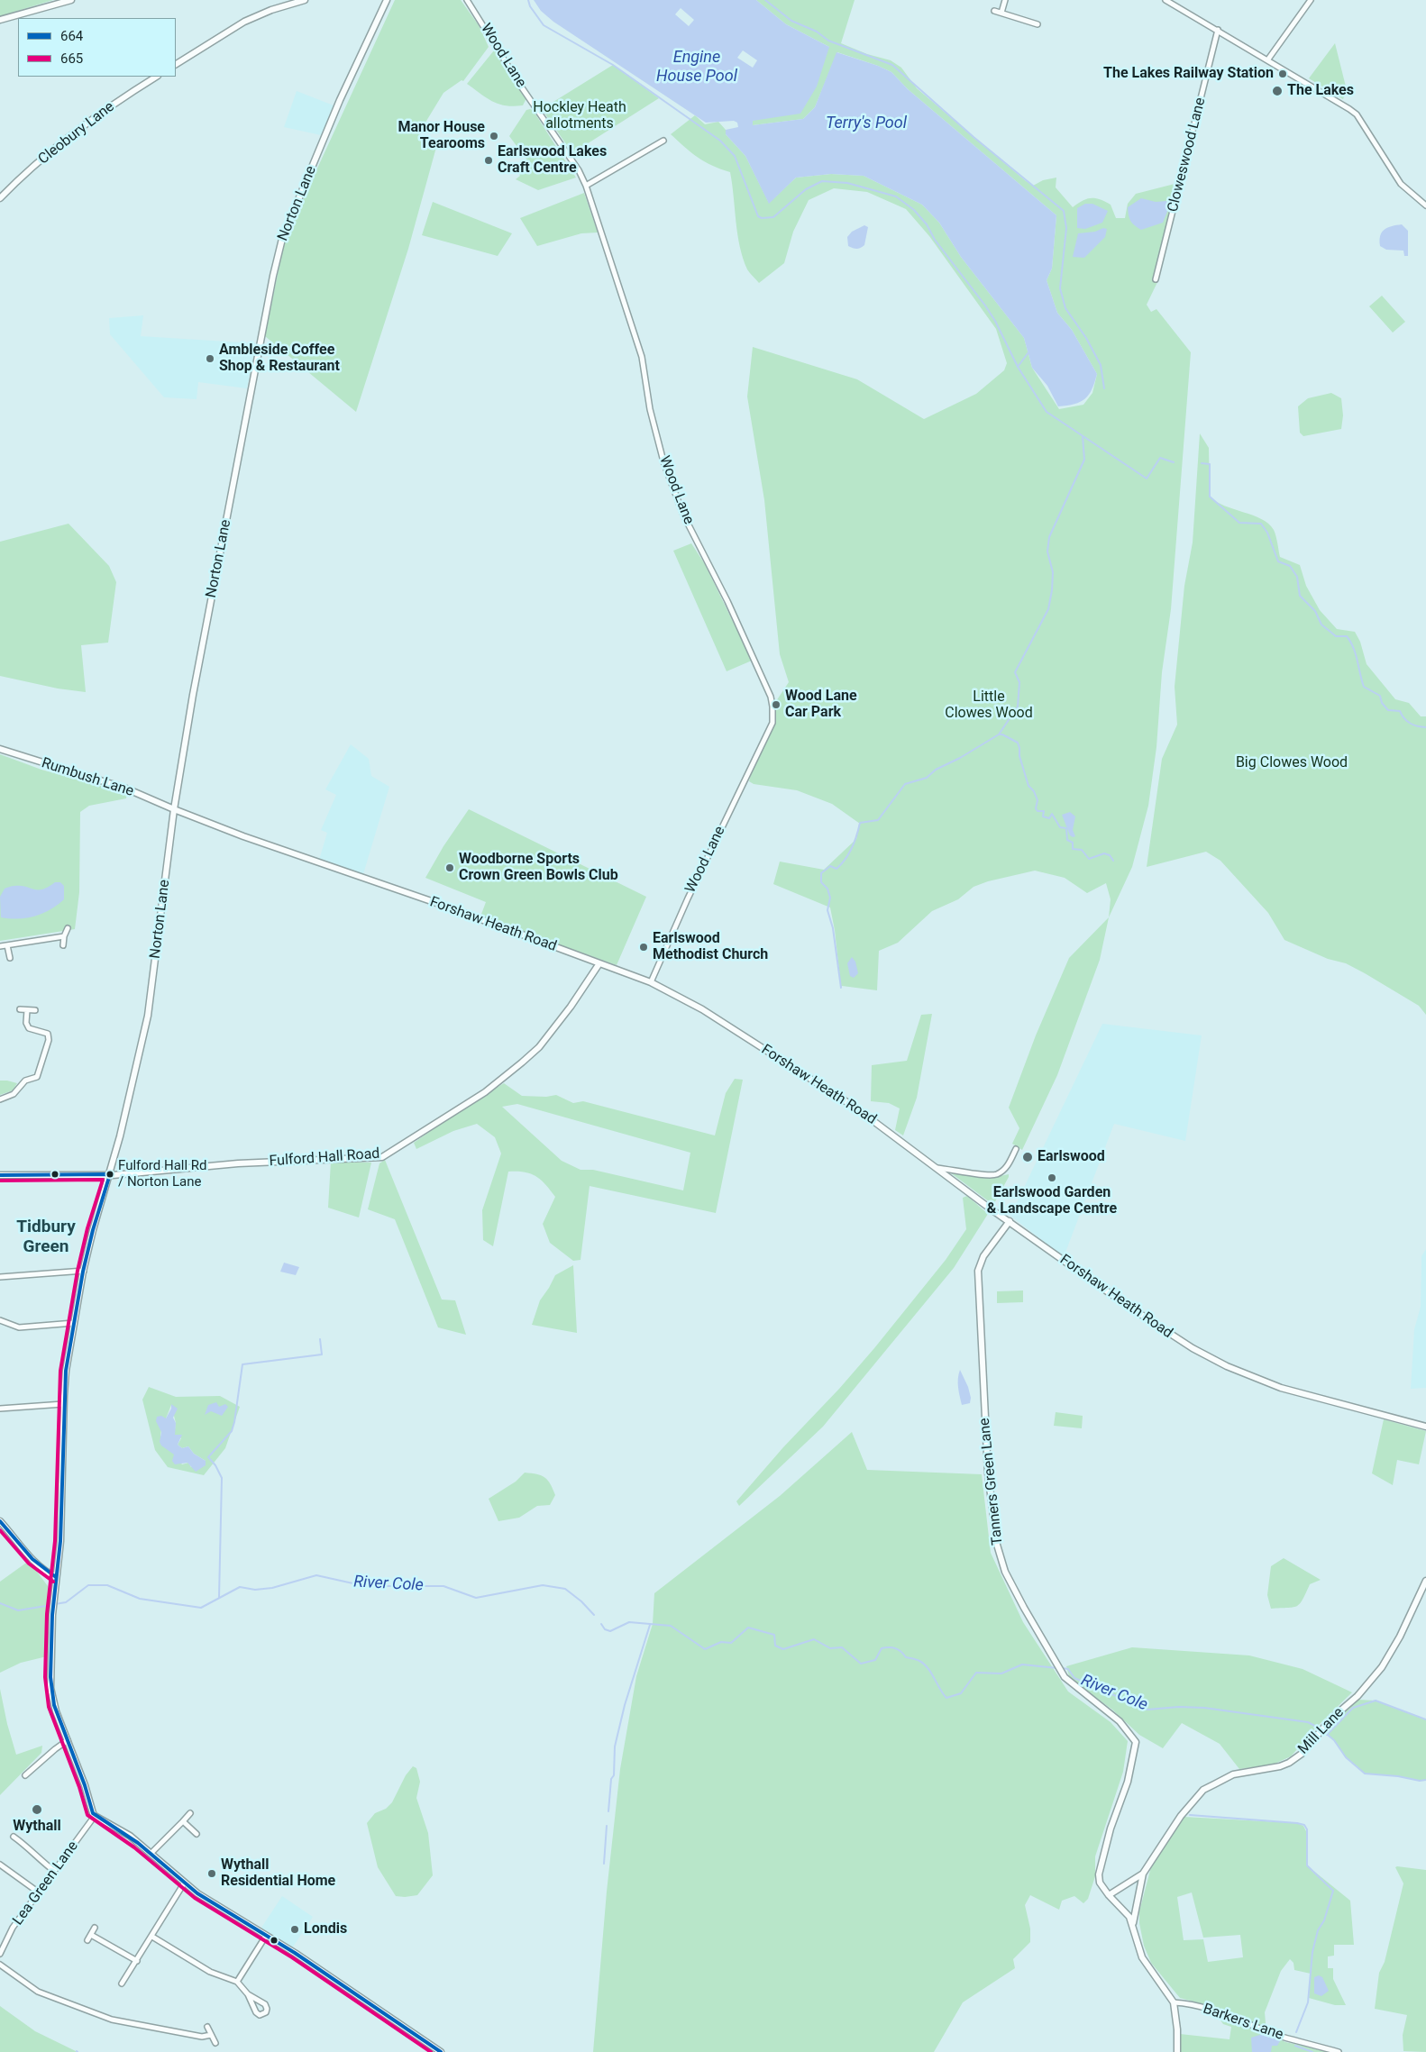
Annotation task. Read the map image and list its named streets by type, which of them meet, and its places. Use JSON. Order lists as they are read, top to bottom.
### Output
{
  "streets": {
    "street": [
      "Wood Lane",
      "Cleobury Lane",
      "Cloweswood Lane",
      "Norton Lane",
      "Rumbush Lane",
      "Forshaw Heath Road",
      "Fulford Hall Road",
      "Tanners Green Lane",
      "Mill Lane",
      "Lea Green Lane",
      "Barkers Lane"
    ]
  },
  "crossings": [
    ["Wood Lane", "Forshaw Heath Road"],
    ["Norton Lane", "Rumbush Lane"],
    ["Norton Lane", "Forshaw Heath Road"],
    ["Norton Lane", "Fulford Hall Road"],
    ["Norton Lane", "Lea Green Lane"],
    ["Rumbush Lane", "Forshaw Heath Road"],
    ["Forshaw Heath Road", "Fulford Hall Road"],
    ["Forshaw Heath Road", "Tanners Green Lane"],
    ["Tanners Green Lane", "Mill Lane"],
    ["Tanners Green Lane", "Barkers Lane"]
  ],
  "districts": ["Tidbury Green"],
  "water": ["Engine House Pool", "Terry's Pool", "River Cole"],
  "parks": ["Hockley Heath allotments", "Little Clowes Wood", "Big Clowes Wood"],
  "places": [
    "The Lakes Railway Station",
    "The Lakes",
    "Manor House Tearooms",
    "Earlswood Lakes Craft Centre",
    "Ambleside Coffee Shop & Restaurant",
    "Wood Lane Car Park",
    "Woodborne Sports Crown Green Bowls Club",
    "Earlswood Methodist Church",
    "Earlswood",
    "Fulford Hall Rd / Norton Lane",
    "Earlswood Garden & Landscape Centre",
    "Wythall",
    "Wythall Residential Home",
    "Londis"
  ],
  "lines": ["transit line 664", "transit line 665"],
  "legend": ["664", "665"]
}
